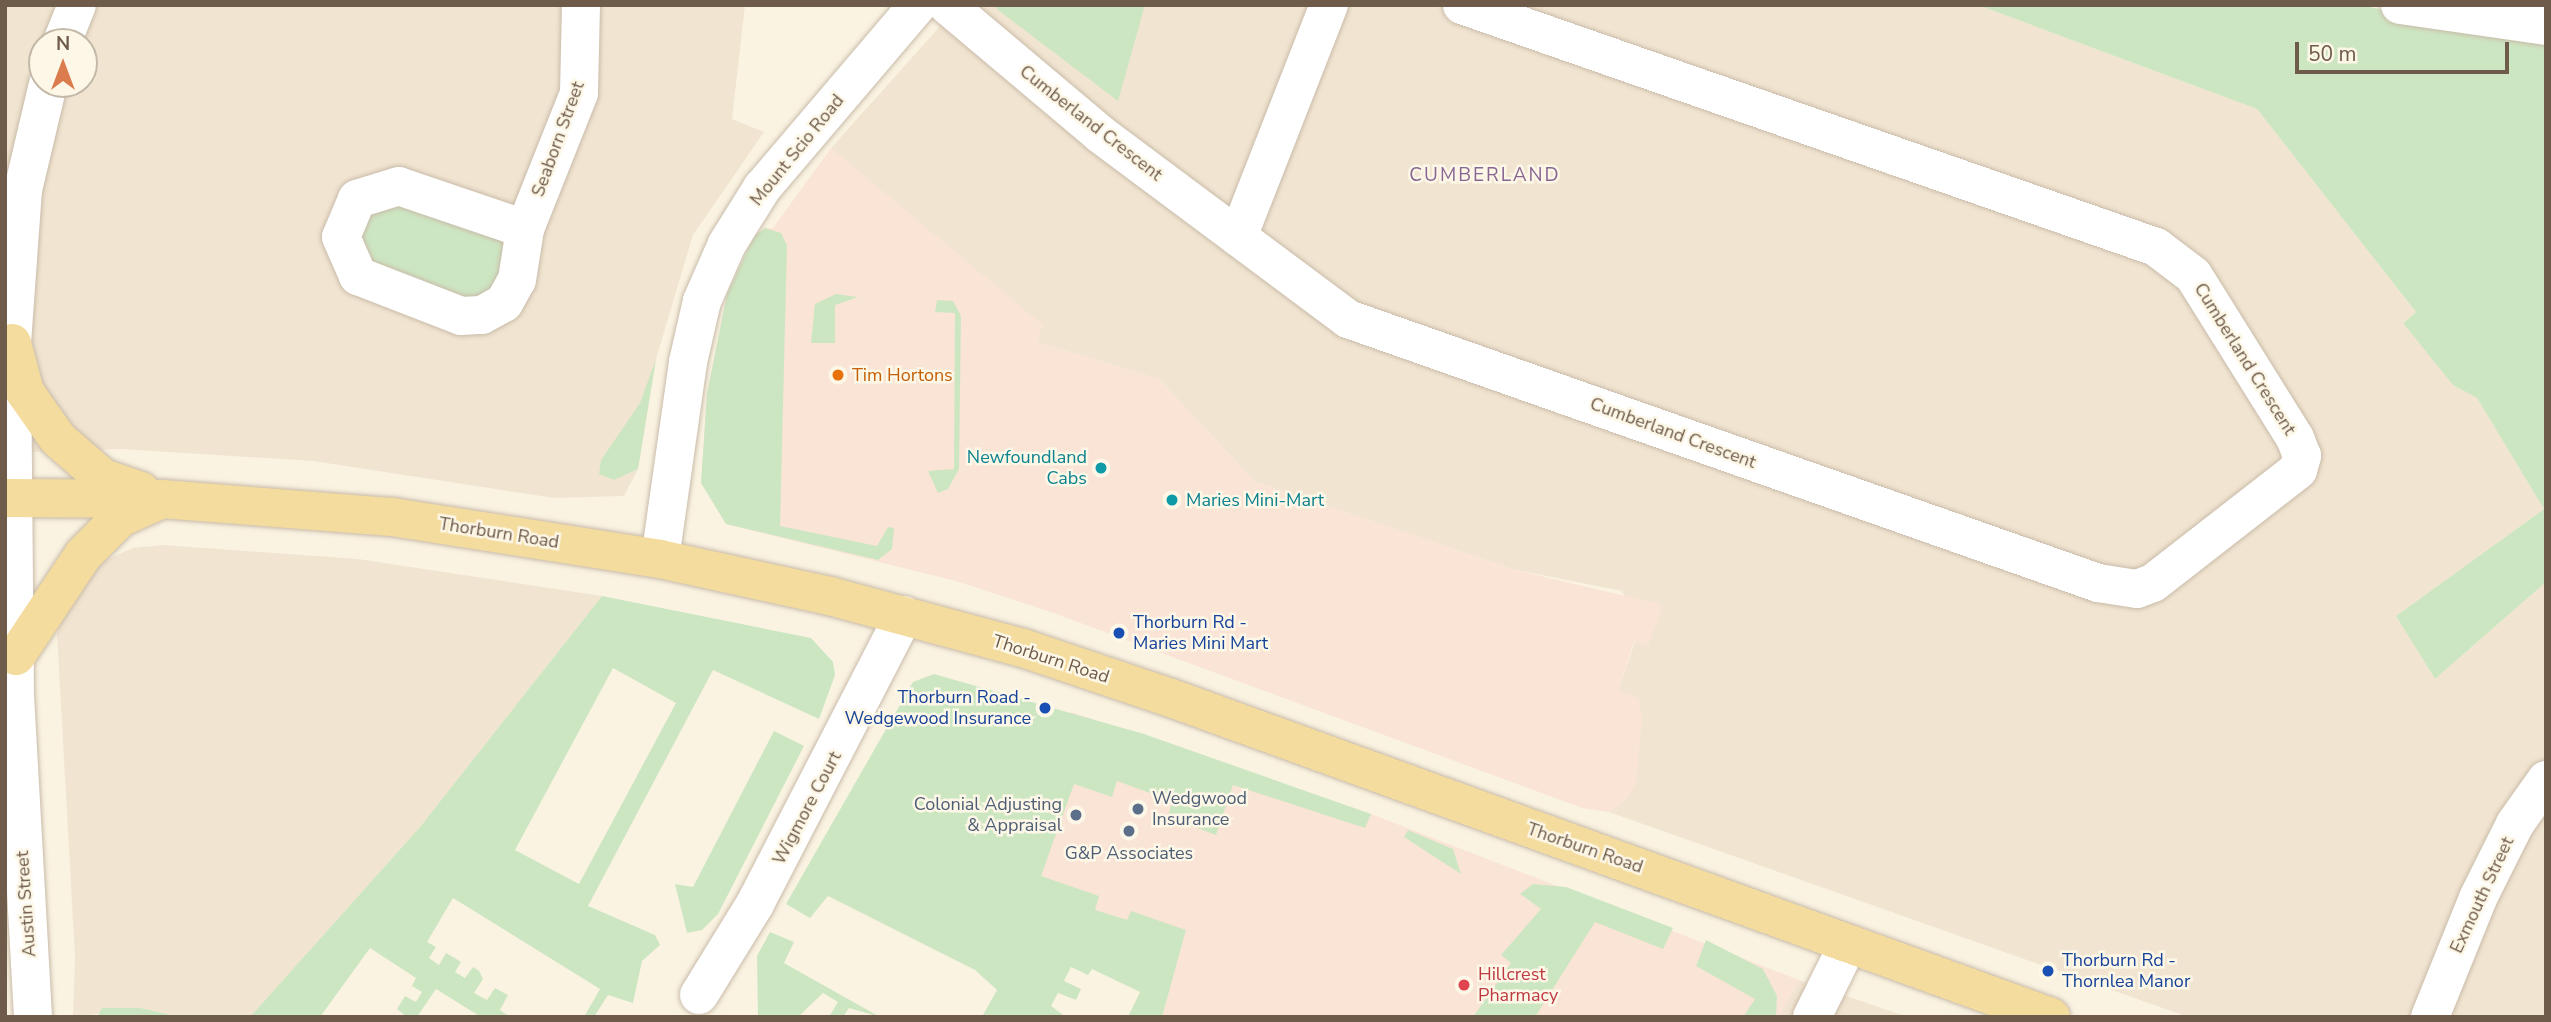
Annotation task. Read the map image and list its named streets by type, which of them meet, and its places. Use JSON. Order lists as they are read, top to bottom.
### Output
{
  "streets": {
    "main road": ["Thorburn Road"],
    "street": [
      "Cumberland Crescent",
      "Seaborn Street",
      "Mount Scio Road",
      "Wigmore Court",
      "Exmouth Street",
      "Austin Street"
    ]
  },
  "crossings": [
    ["Mount Scio Road", "Thorburn Road"],
    ["Thorburn Road", "Wigmore Court"],
    ["Thorburn Road", "Austin Street"]
  ],
  "districts": ["CUMBERLAND"],
  "places": [
    "Tim Hortons",
    "Newfoundland Cabs",
    "Maries Mini-Mart",
    "Thorburn Rd - Maries Mini Mart",
    "Thorburn Road - Wedgewood Insurance",
    "Wedgwood Insurance",
    "Colonial Adjusting & Appraisal",
    "G&P Associates",
    "Thorburn Rd - Thornlea Manor",
    "Hillcrest Pharmacy"
  ],
  "scale_bar": "50 m",
  "north": "top"
}
